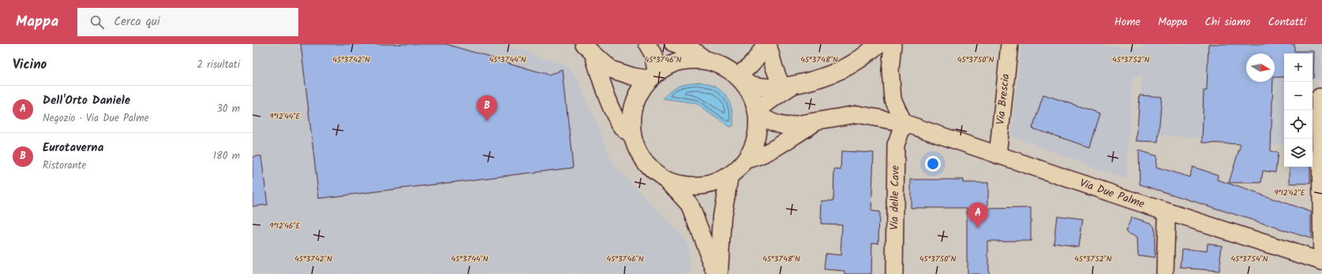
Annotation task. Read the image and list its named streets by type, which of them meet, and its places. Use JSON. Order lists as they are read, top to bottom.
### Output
{
  "streets": {
    "street": ["Via Brescia", "Via Due Palme", "Via delle Cave"]
  },
  "crossings": [
    ["Via Brescia", "Via Due Palme"],
    ["Via Due Palme", "Via delle Cave"]
  ],
  "north": "right",
  "page": {
    "header": "Mappa",
    "search": "Cerca qui",
    "nav": [
      "Home",
      "Mappa",
      "Chi siamo",
      "Contatti"
    ],
    "heading": ["Vicino", "2 risultati"],
    "map_buttons": ["+", "−"],
    "list": [
      {
        "mark": "A",
        "name": "Dell'Orto Daniele",
        "note": "Negozio · Via Due Palme",
        "value": "30 m"
      },
      {
        "mark": "B",
        "name": "Eurotaverna",
        "note": "Ristorante",
        "value": "180 m"
      }
    ],
    "pins": ["B", "A"]
  },
  "coordinates": [
    "45°37'42\"N",
    "45°37'44\"N",
    "45°37'46\"N",
    "45°37'48\"N",
    "45°37'50\"N",
    "45°37'52\"N",
    "9°12'44\"E",
    "9°12'42\"E",
    "9°12'46\"E",
    "45°37'54\"N"
  ]
}
